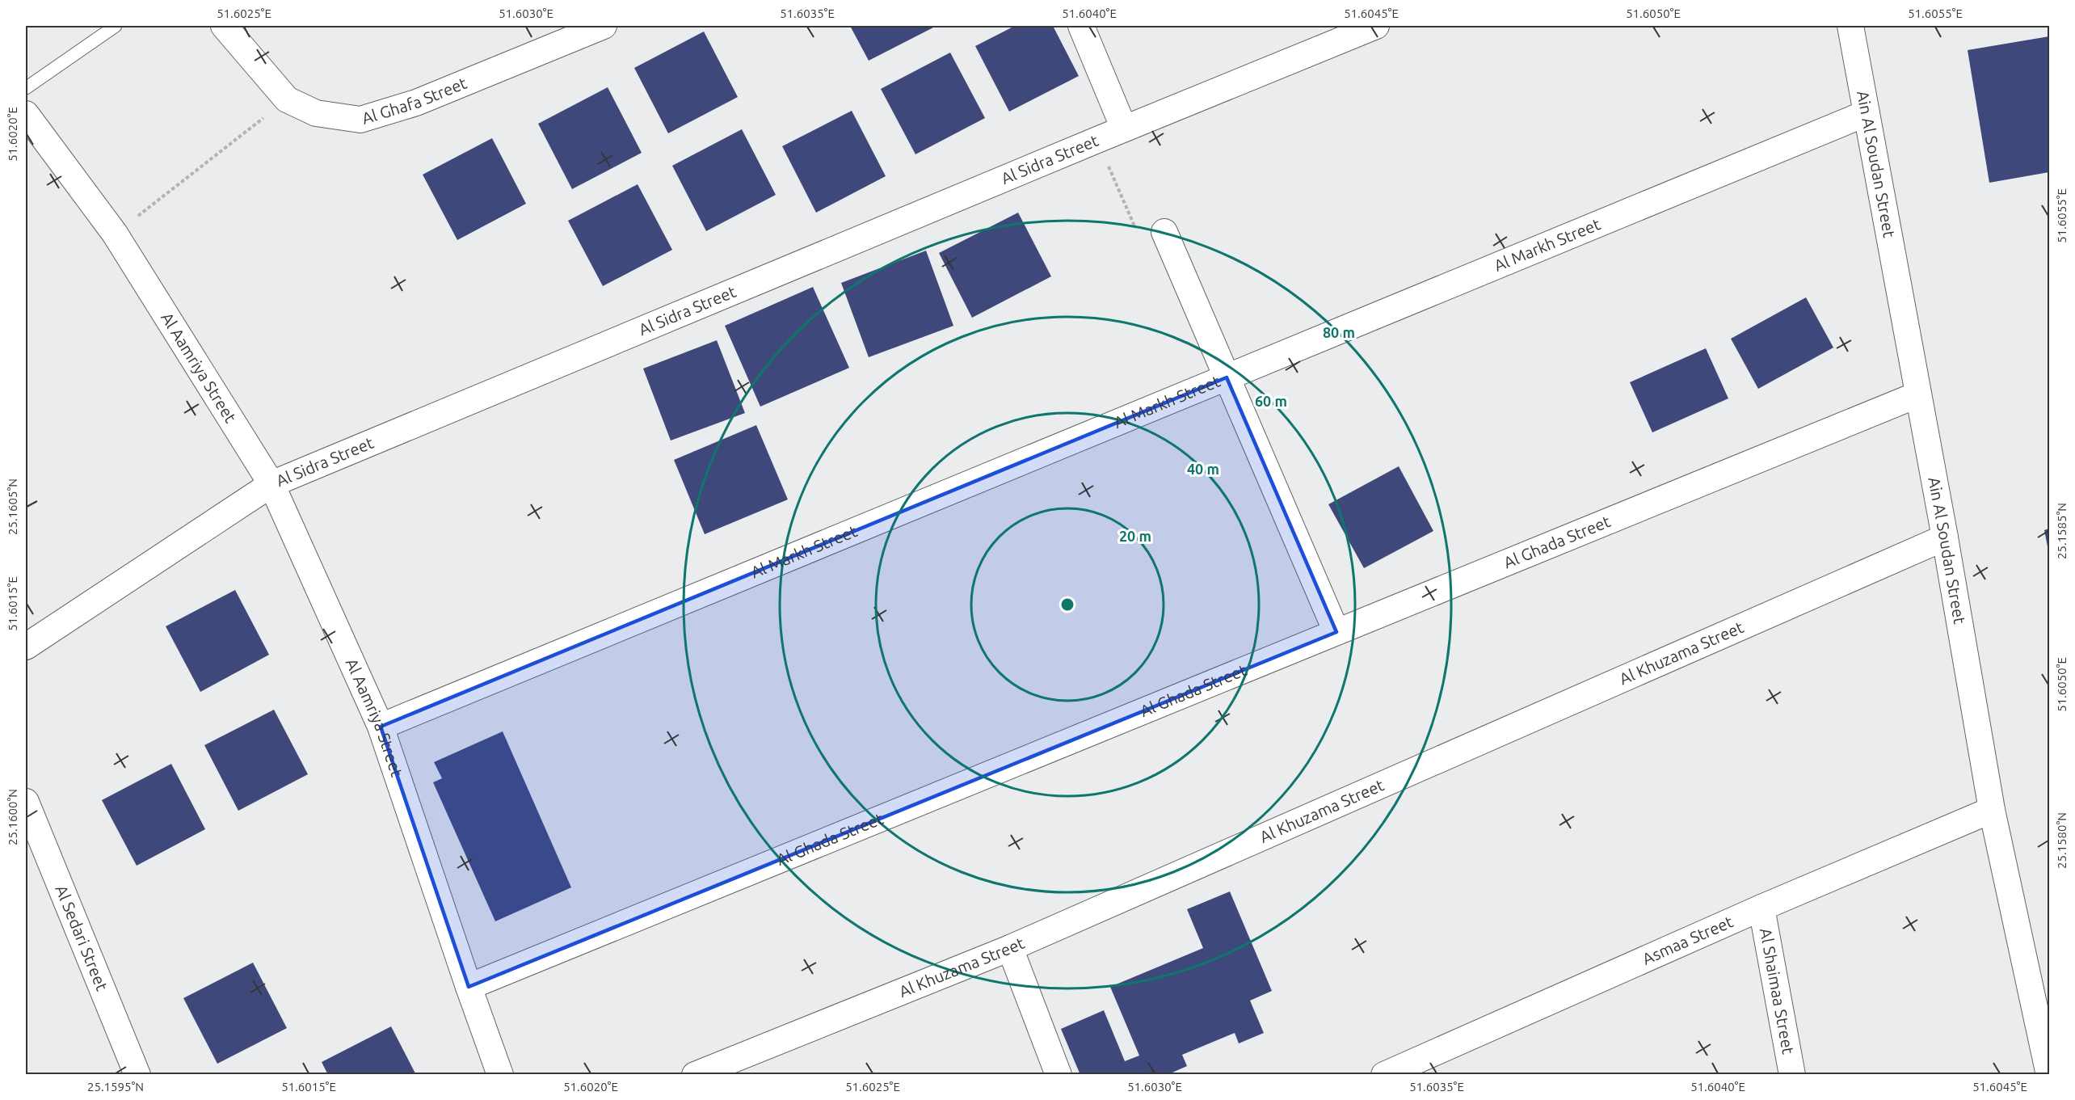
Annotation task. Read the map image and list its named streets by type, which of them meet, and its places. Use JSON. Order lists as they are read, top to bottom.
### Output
{
  "streets": {
    "street": [
      "Al Ghafa Street",
      "Al Sidra Street",
      "Ain Al Soudan Street",
      "Al Markh Street",
      "Al Aamriya Street",
      "Al Ghada Street",
      "Al Khuzama Street",
      "Al Sedari Street",
      "Asmaa Street",
      "Al Shaimaa Street"
    ]
  },
  "crossings": [
    ["Al Sidra Street", "Al Aamriya Street"],
    ["Ain Al Soudan Street", "Al Markh Street"],
    ["Ain Al Soudan Street", "Al Ghada Street"],
    ["Ain Al Soudan Street", "Al Khuzama Street"],
    ["Ain Al Soudan Street", "Asmaa Street"],
    ["Al Markh Street", "Al Aamriya Street"],
    ["Al Markh Street", "Al Ghada Street"],
    ["Al Aamriya Street", "Al Ghada Street"],
    ["Asmaa Street", "Al Shaimaa Street"]
  ],
  "coordinates": [
    "51.6025°E",
    "51.6030°E",
    "51.6035°E",
    "51.6040°E",
    "51.6045°E",
    "51.6050°E",
    "51.6055°E",
    "51.6020°E",
    "25.1605°N",
    "25.1585°N",
    "51.6015°E",
    "25.1600°N",
    "25.1580°N",
    "25.1595°N"
  ],
  "rings": [
    "80 m",
    "60 m",
    "40 m",
    "20 m"
  ]
}
